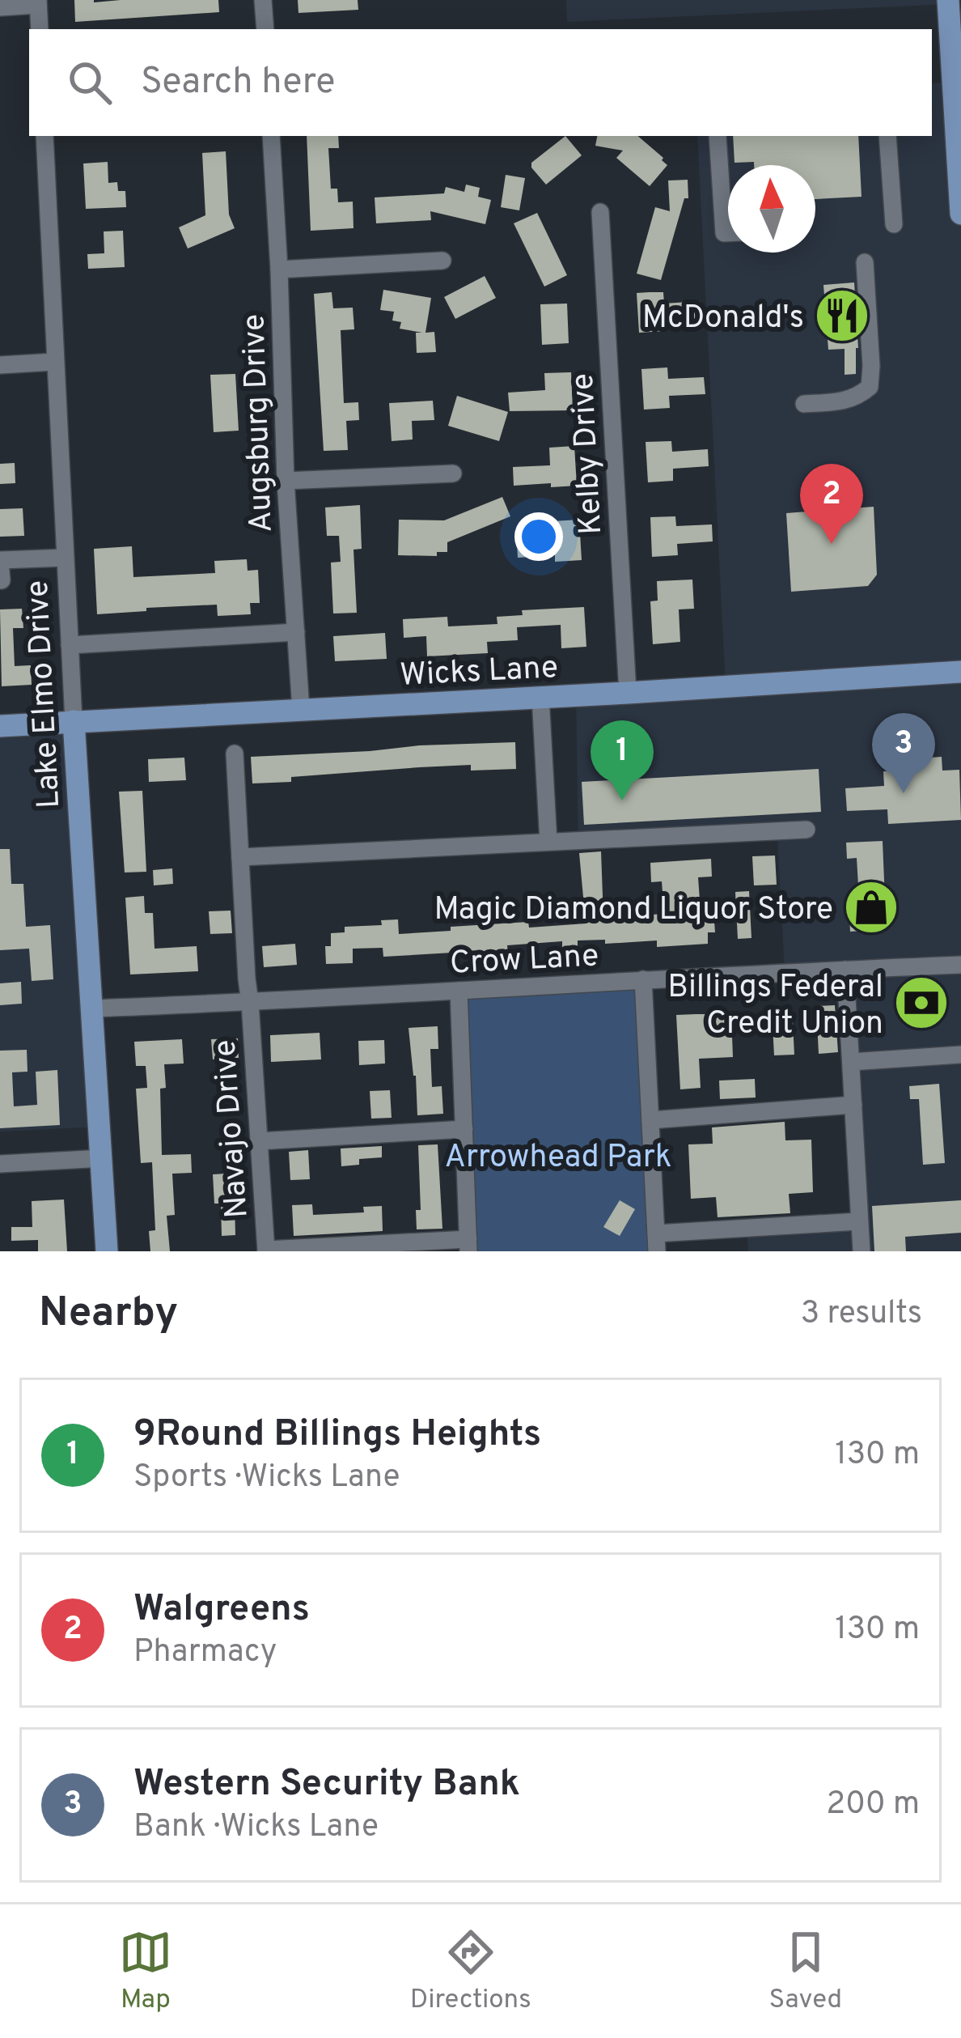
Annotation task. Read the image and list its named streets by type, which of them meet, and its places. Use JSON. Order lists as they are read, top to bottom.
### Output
{
  "streets": {
    "main road": ["Wicks Lane", "Lake Elmo Drive"],
    "street": [
      "Augsburg Drive",
      "Kelby Drive",
      "Crow Lane",
      "Navajo Drive"
    ]
  },
  "crossings": [
    ["Augsburg Drive", "Wicks Lane"],
    ["Kelby Drive", "Wicks Lane"],
    ["Wicks Lane", "Lake Elmo Drive"],
    ["Lake Elmo Drive", "Crow Lane"],
    ["Crow Lane", "Navajo Drive"]
  ],
  "parks": ["Arrowhead Park"],
  "places": {
    "restaurant": ["McDonald's"],
    "shop": ["Magic Diamond Liquor Store"],
    "bank": ["Billings Federal Credit Union"]
  },
  "north": "top",
  "page": {
    "search": "Search here",
    "pins": ["2", "3", "1"],
    "heading": ["Nearby", "3 results"],
    "list": [
      {
        "mark": "1",
        "name": "9Round Billings Heights",
        "note": "Sports · Wicks Lane",
        "value": "130 m"
      },
      {
        "mark": "2",
        "name": "Walgreens",
        "note": "Pharmacy",
        "value": "130 m"
      },
      {
        "mark": "3",
        "name": "Western Security Bank",
        "note": "Bank · Wicks Lane",
        "value": "200 m"
      }
    ],
    "nav": ["Map", "Directions", "Saved"]
  }
}
